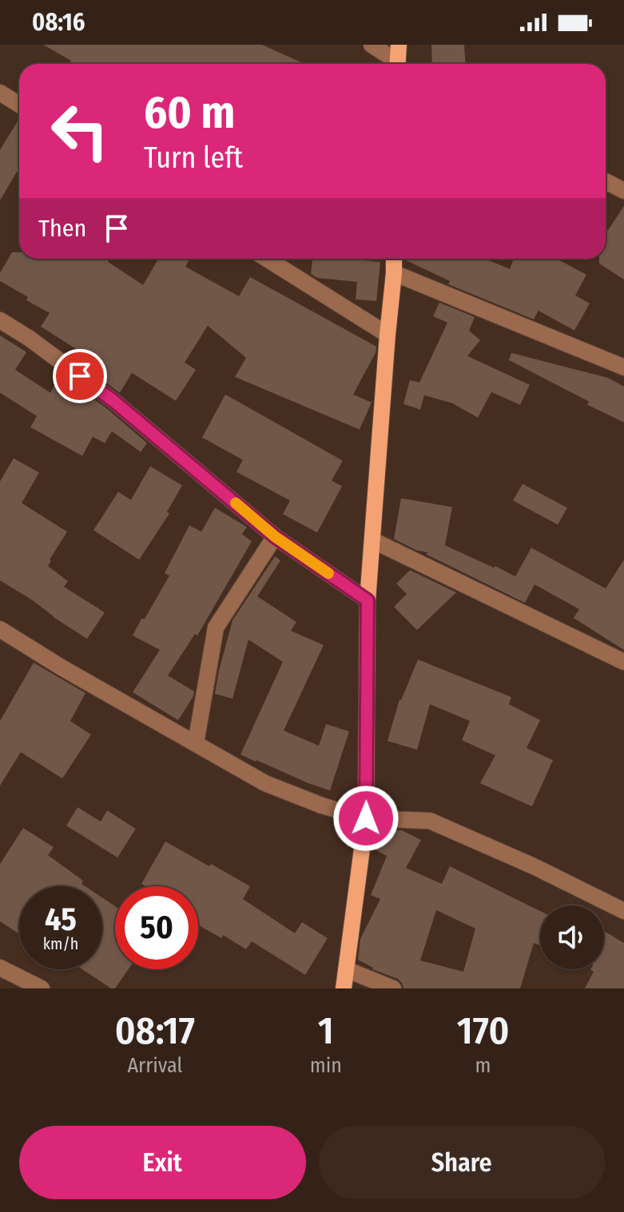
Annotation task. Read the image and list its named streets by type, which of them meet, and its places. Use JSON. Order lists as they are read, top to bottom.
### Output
{
  "page": {
    "status": "08:16",
    "turn": ["60 m", "Turn left"],
    "then": "Then",
    "speed": "45 km/h",
    "limit": "50",
    "eta": [
      "08:17",
      "Arrival",
      "1",
      "min",
      "170",
      "m"
    ],
    "buttons": ["Exit", "Share"]
  }
}
